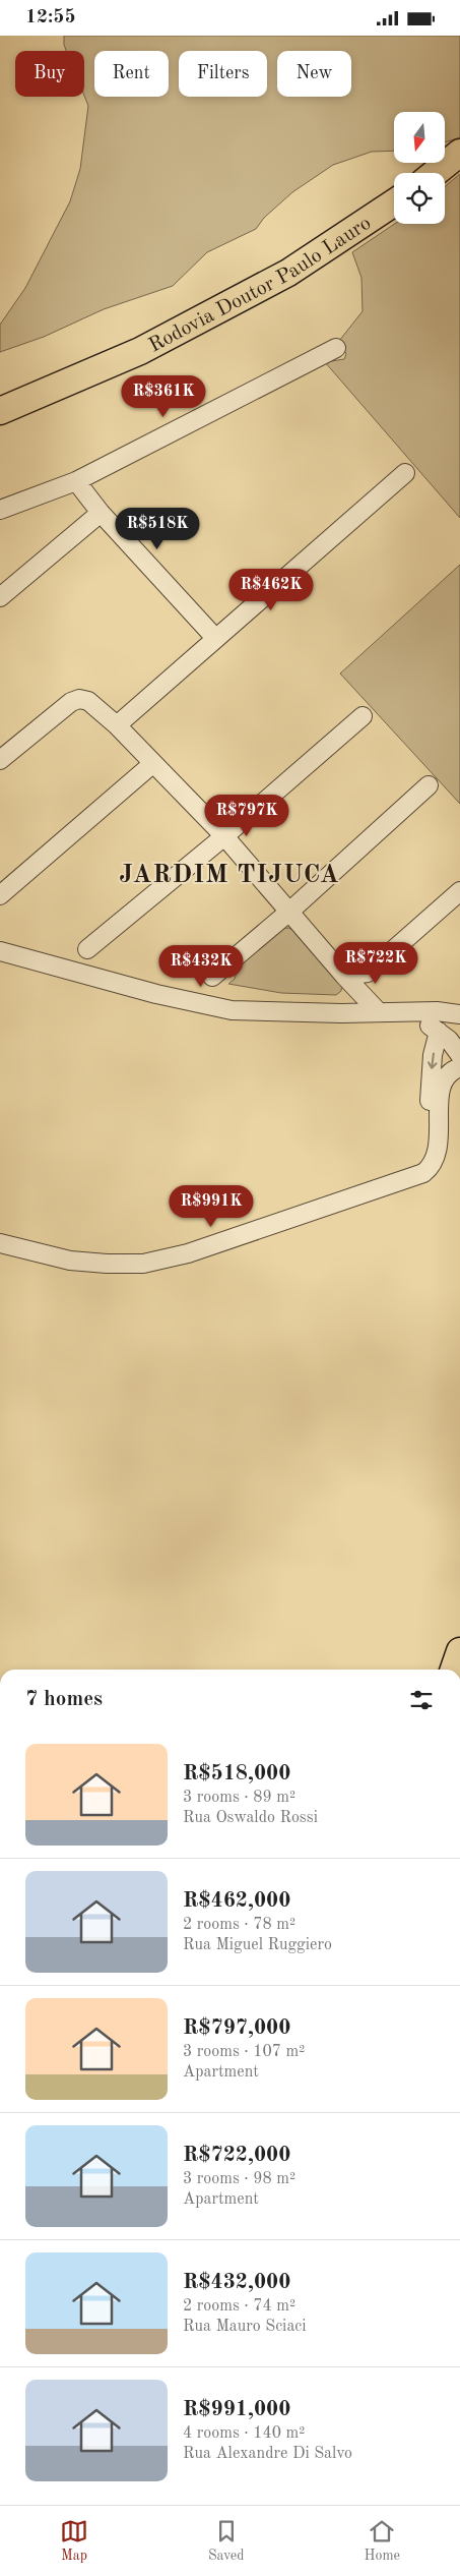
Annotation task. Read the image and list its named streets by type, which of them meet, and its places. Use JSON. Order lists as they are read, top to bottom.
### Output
{
  "streets": {
    "highway": ["Rodovia Doutor Paulo Lauro"]
  },
  "districts": ["JARDIM TIJUCA"],
  "north": "bottom",
  "page": {
    "status": "12:55",
    "chip": [
      "Buy",
      "Rent",
      "Filters",
      "New"
    ],
    "price": [
      "R$361K",
      "R$518K",
      "R$462K",
      "R$797K",
      "R$722K",
      "R$432K",
      "R$991K"
    ],
    "heading": "7 homes",
    "list": [
      {
        "name": "R$518,000",
        "note": "3 rooms · 89 m² · Rua Oswaldo Rossi"
      },
      {
        "name": "R$462,000",
        "note": "2 rooms · 78 m² · Rua Miguel Ruggiero"
      },
      {
        "name": "R$797,000",
        "note": "3 rooms · 107 m² · Apartment"
      },
      {
        "name": "R$722,000",
        "note": "3 rooms · 98 m² · Apartment"
      },
      {
        "name": "R$432,000",
        "note": "2 rooms · 74 m² · Rua Mauro Sciaci"
      },
      {
        "name": "R$991,000",
        "note": "4 rooms · 140 m² · Rua Alexandre Di Salvo"
      }
    ],
    "tabs": ["Map", "Saved", "Home"]
  }
}
